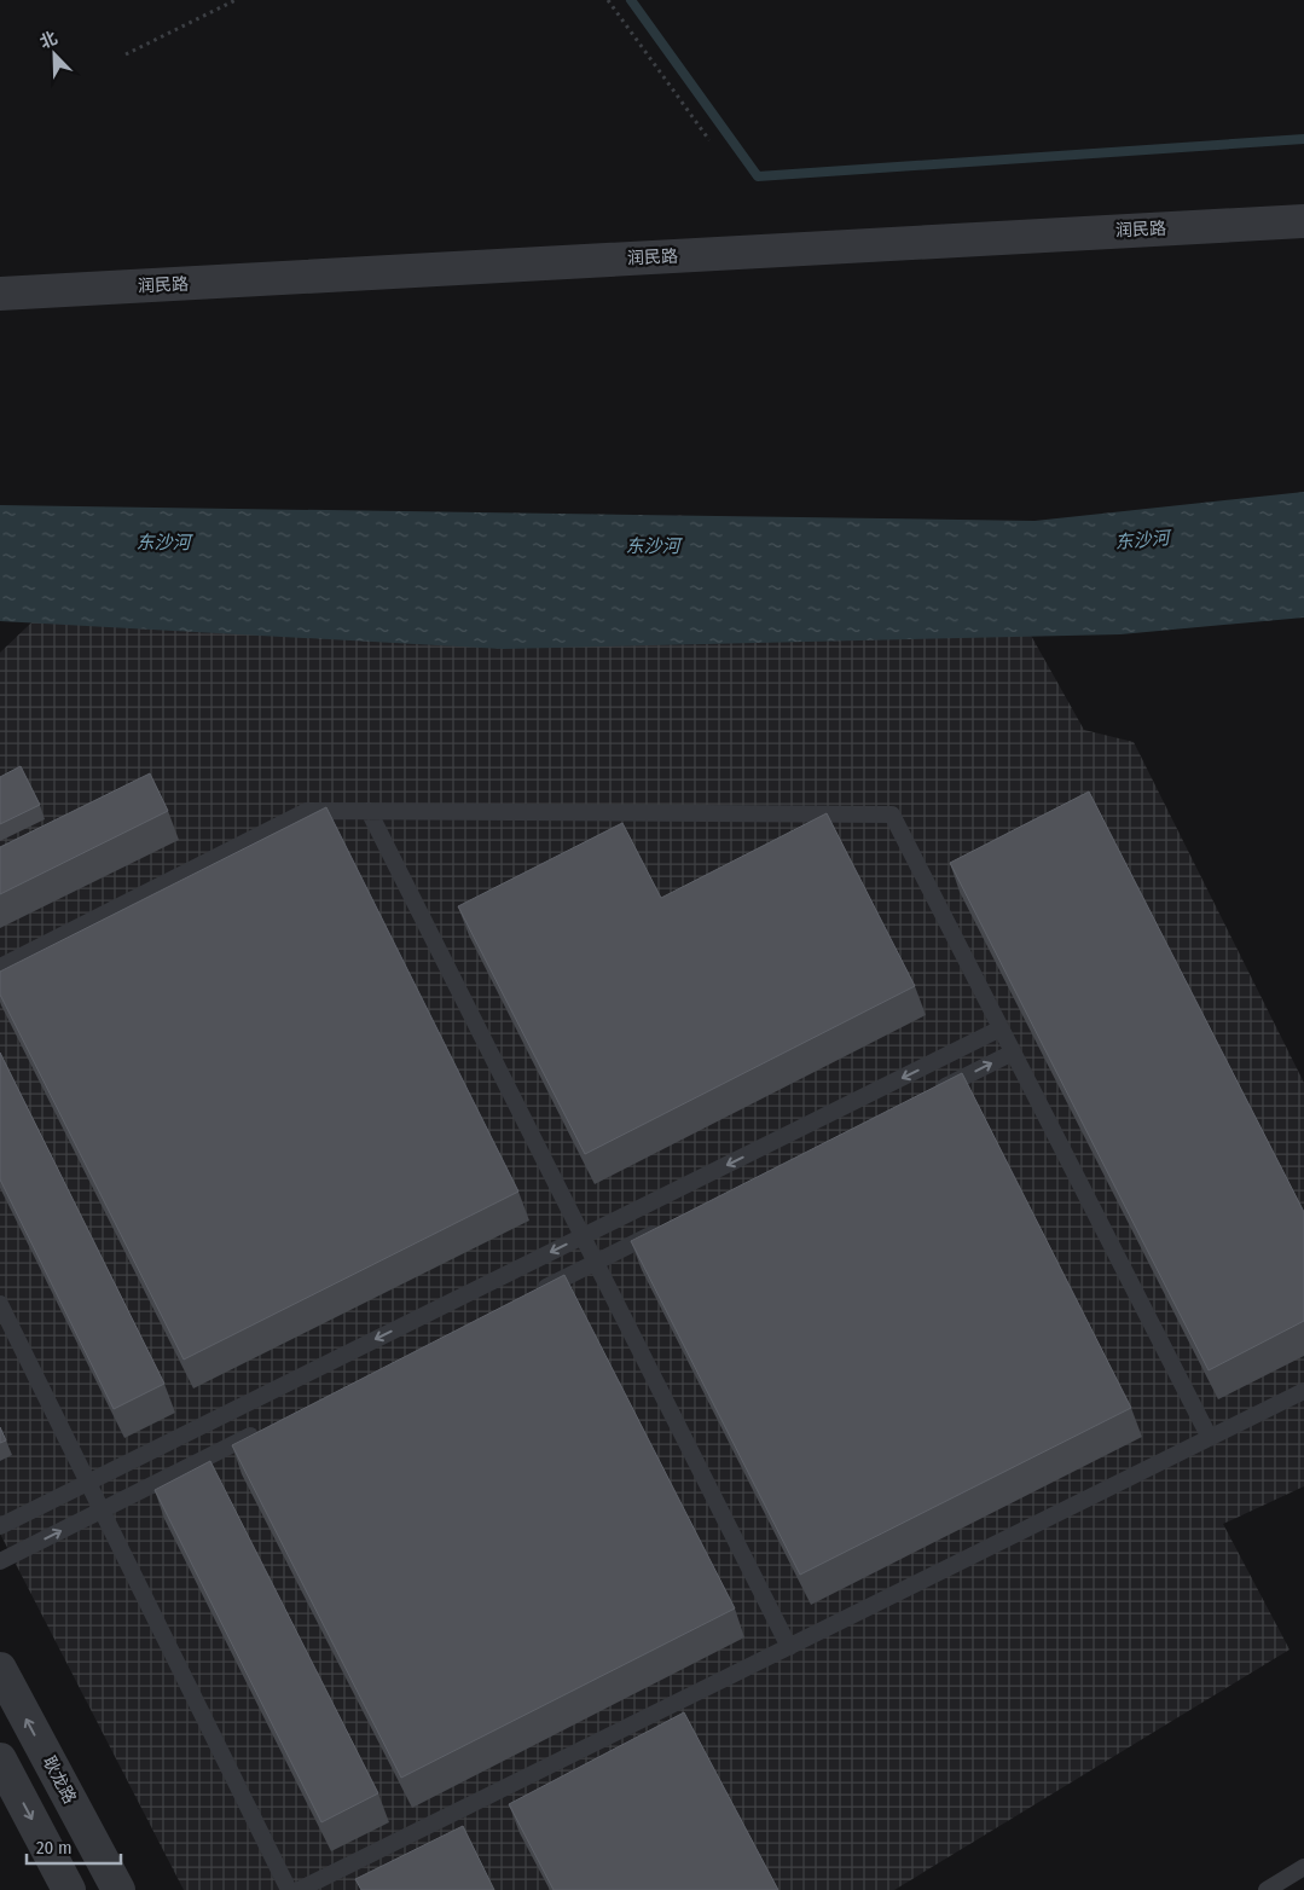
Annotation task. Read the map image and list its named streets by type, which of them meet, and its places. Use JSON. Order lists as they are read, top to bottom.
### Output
{
  "streets": {
    "street": ["润民路", "耿龙路"]
  },
  "water": ["东沙河"],
  "scale_bar": "20 m",
  "north": "top left"
}
